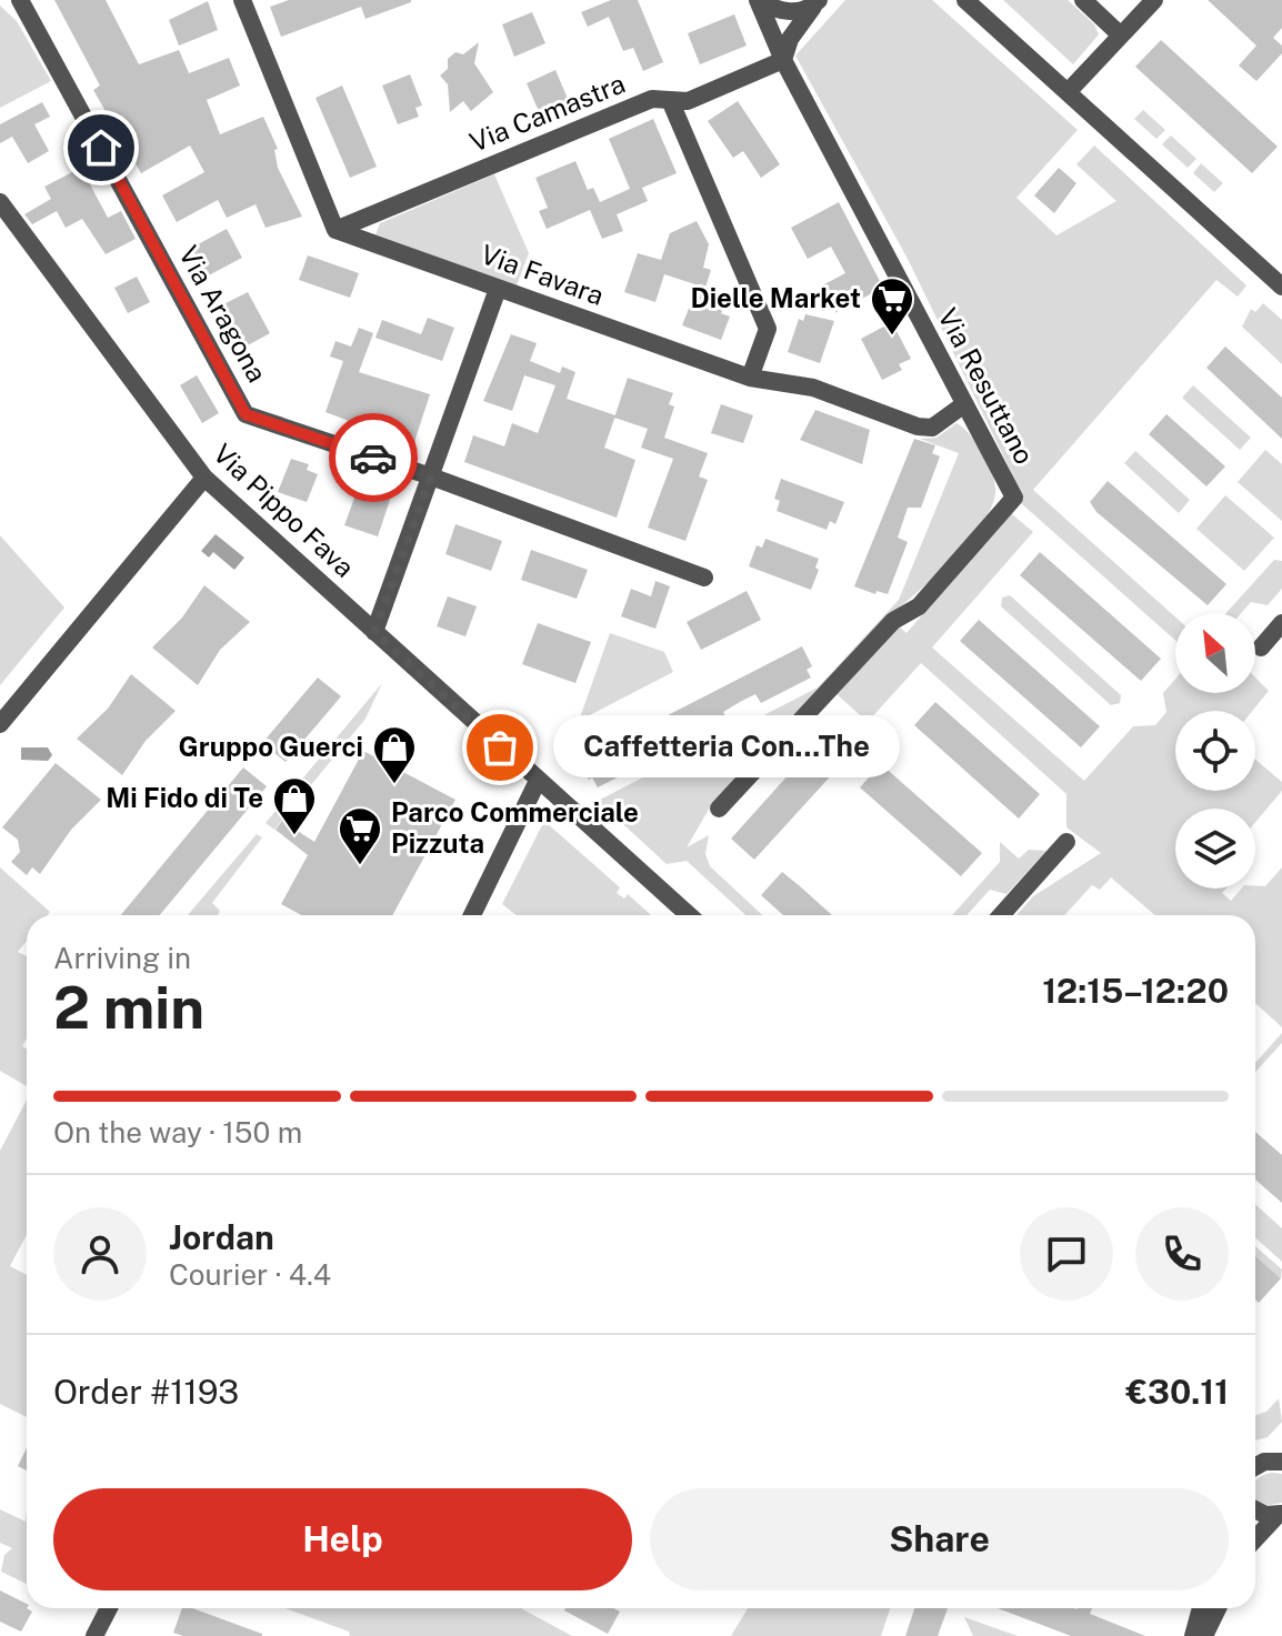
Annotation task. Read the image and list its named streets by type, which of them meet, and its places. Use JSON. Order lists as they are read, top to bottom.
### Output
{
  "streets": {
    "street": [
      "Via Camastra",
      "Via Favara",
      "Via Aragona",
      "Via Resuttano",
      "Via Pippo Fava"
    ]
  },
  "crossings": [
    ["Via Camastra", "Via Favara"],
    ["Via Camastra", "Via Resuttano"],
    ["Via Favara", "Via Resuttano"]
  ],
  "places": {
    "supermarket": ["Dielle Market", "Parco Commerciale Pizzuta"],
    "other": ["Caffetteria Con...The"],
    "shop": ["Gruppo Guerci", "Mi Fido di Te"]
  },
  "north": "top left",
  "page": {
    "bubble": "Caffetteria Con...The",
    "heading": ["2 min", "Arriving in", "12:15–12:20"],
    "panel": [
      "Jordan",
      "Courier · 4.4",
      "Order #1193",
      "€30.11"
    ],
    "bar": "On the way · 150 m",
    "buttons": ["Help", "Share"]
  }
}
